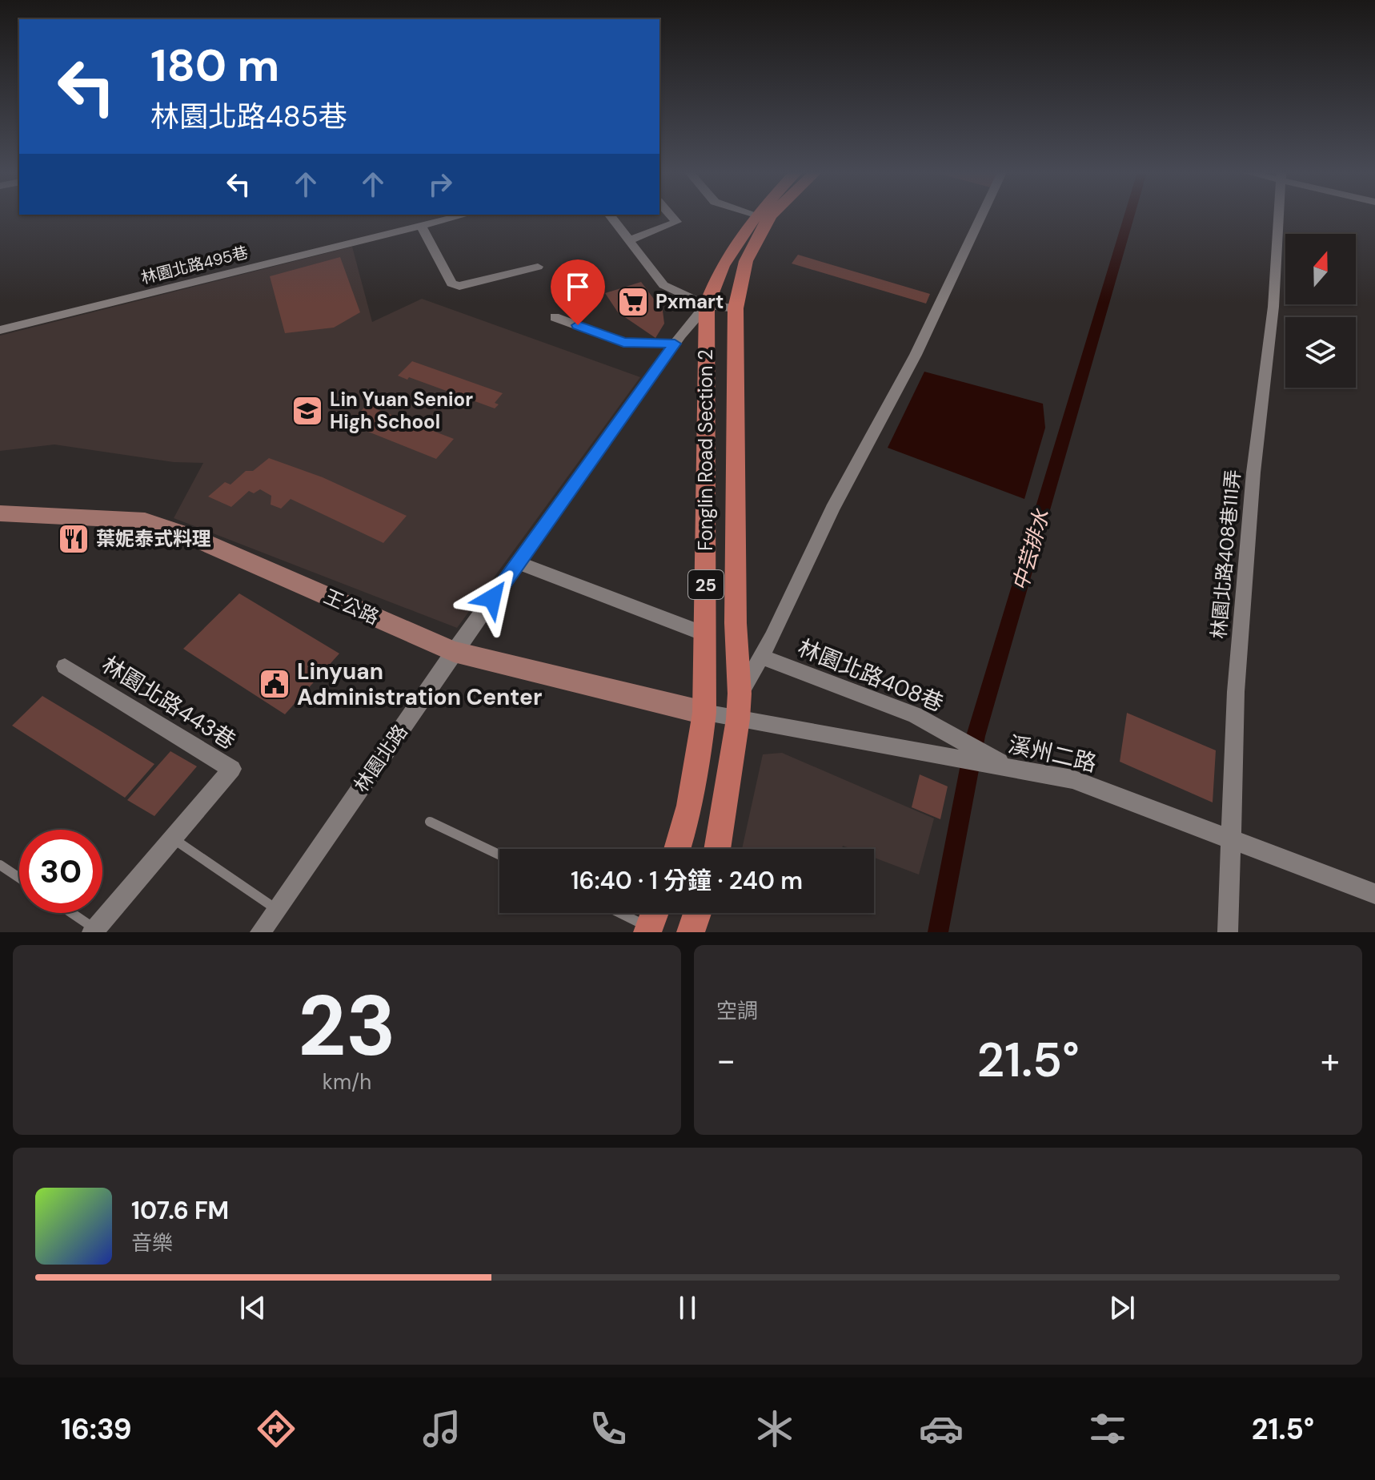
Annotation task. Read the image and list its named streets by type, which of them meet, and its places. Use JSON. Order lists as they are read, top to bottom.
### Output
{
  "streets": {
    "main road": ["Fonglin Road Section 2", "25"],
    "street": [
      "林園北路495巷",
      "林園北路408巷111弄",
      "王公路",
      "林園北路408巷",
      "林園北路443巷",
      "溪州二路",
      "林園北路"
    ]
  },
  "crossings": [
    ["Fonglin Road Section 2", "25"],
    ["Fonglin Road Section 2", "王公路"],
    ["Fonglin Road Section 2", "溪州二路"],
    ["Fonglin Road Section 2", "林園北路"],
    ["林園北路408巷111弄", "溪州二路"],
    ["25", "林園北路"],
    ["王公路", "溪州二路"],
    ["王公路", "林園北路"],
    ["林園北路408巷", "溪州二路"]
  ],
  "water": ["中芸排水"],
  "places": {
    "supermarket": ["Pxmart"],
    "school or university": ["Lin Yuan Senior High School"],
    "restaurant": ["葉妮泰式料理"],
    "public building": ["Linyuan Administration Center"]
  },
  "north": "top",
  "page": {
    "turn": ["180 m", "林園北路485巷"],
    "limit": "30",
    "trip": "16:40 · 1 分鐘 · 240 m",
    "tile": [
      ["23", "km/h"],
      "空調"
    ],
    "heat": ["−", "21.5°", "+"],
    "song": ["107.6 FM", "音樂"],
    "tabs": ["16:39", "21.5°"]
  }
}
